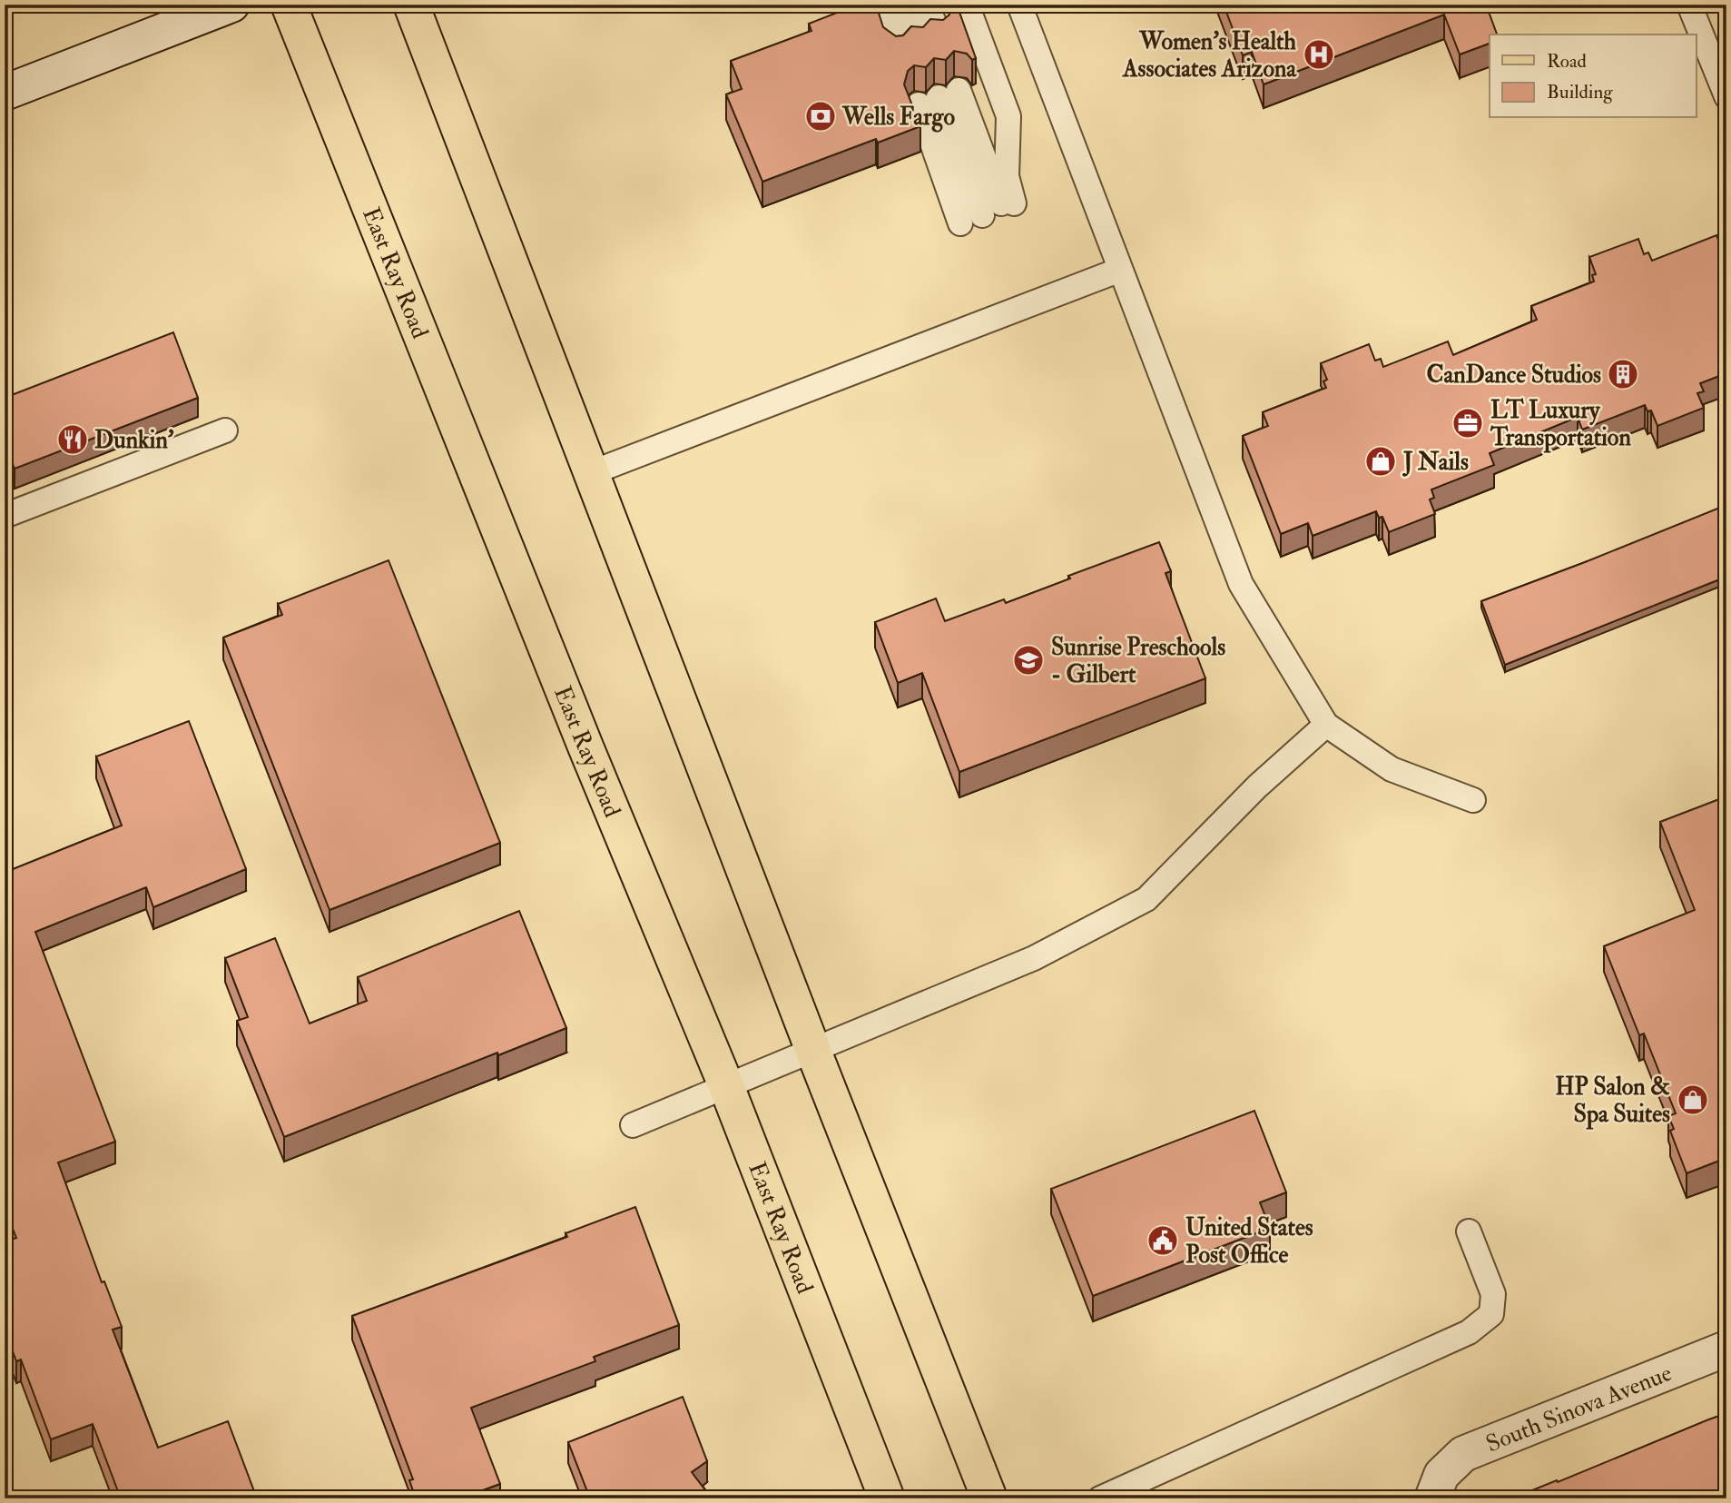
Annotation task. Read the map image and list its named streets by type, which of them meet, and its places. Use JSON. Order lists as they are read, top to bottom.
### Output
{
  "streets": {
    "main road": ["East Ray Road"],
    "street": ["South Sinova Avenue"]
  },
  "places": {
    "hospital": ["Women's Health Associates Arizona"],
    "bank": ["Wells Fargo"],
    "building": ["CanDance Studios"],
    "office": ["LT Luxury Transportation"],
    "restaurant": ["Dunkin'"],
    "shop": ["J Nails", "HP Salon & Spa Suites"],
    "school or university": ["Sunrise Preschools - Gilbert"],
    "public building": ["United States Post Office"]
  },
  "legend": ["Road", "Building"]
}
